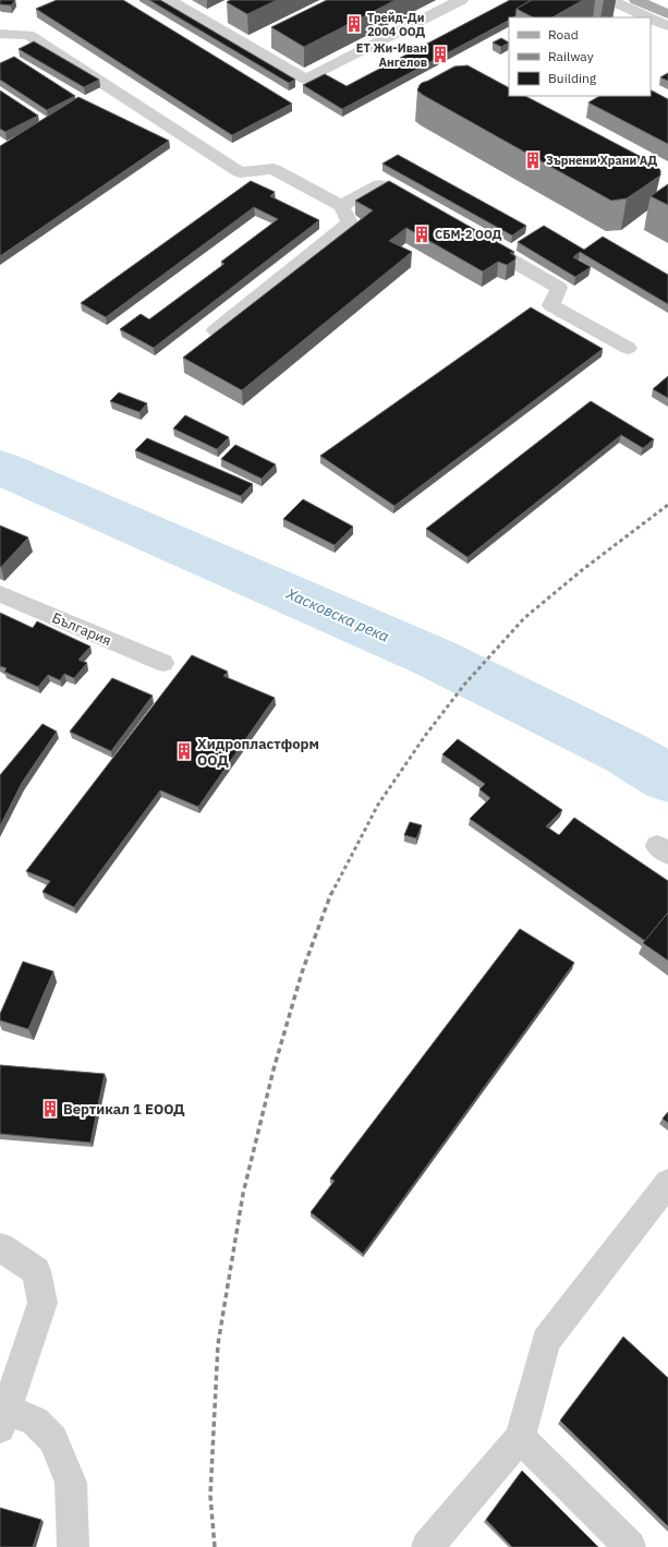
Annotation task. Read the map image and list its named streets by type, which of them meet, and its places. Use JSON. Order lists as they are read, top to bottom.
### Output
{
  "streets": {
    "street": ["България"]
  },
  "water": ["Хасковска река"],
  "places": {
    "building": [
      "Трейд-Ди 2004 ООД",
      "ЕТ Жи-Иван Ангелов",
      "Зърнени Храни АД",
      "СБМ-2 ООД",
      "Хидропластформ ООД",
      "Вертикал 1 ЕООД"
    ]
  },
  "legend": ["Road", "Railway", "Building"]
}
